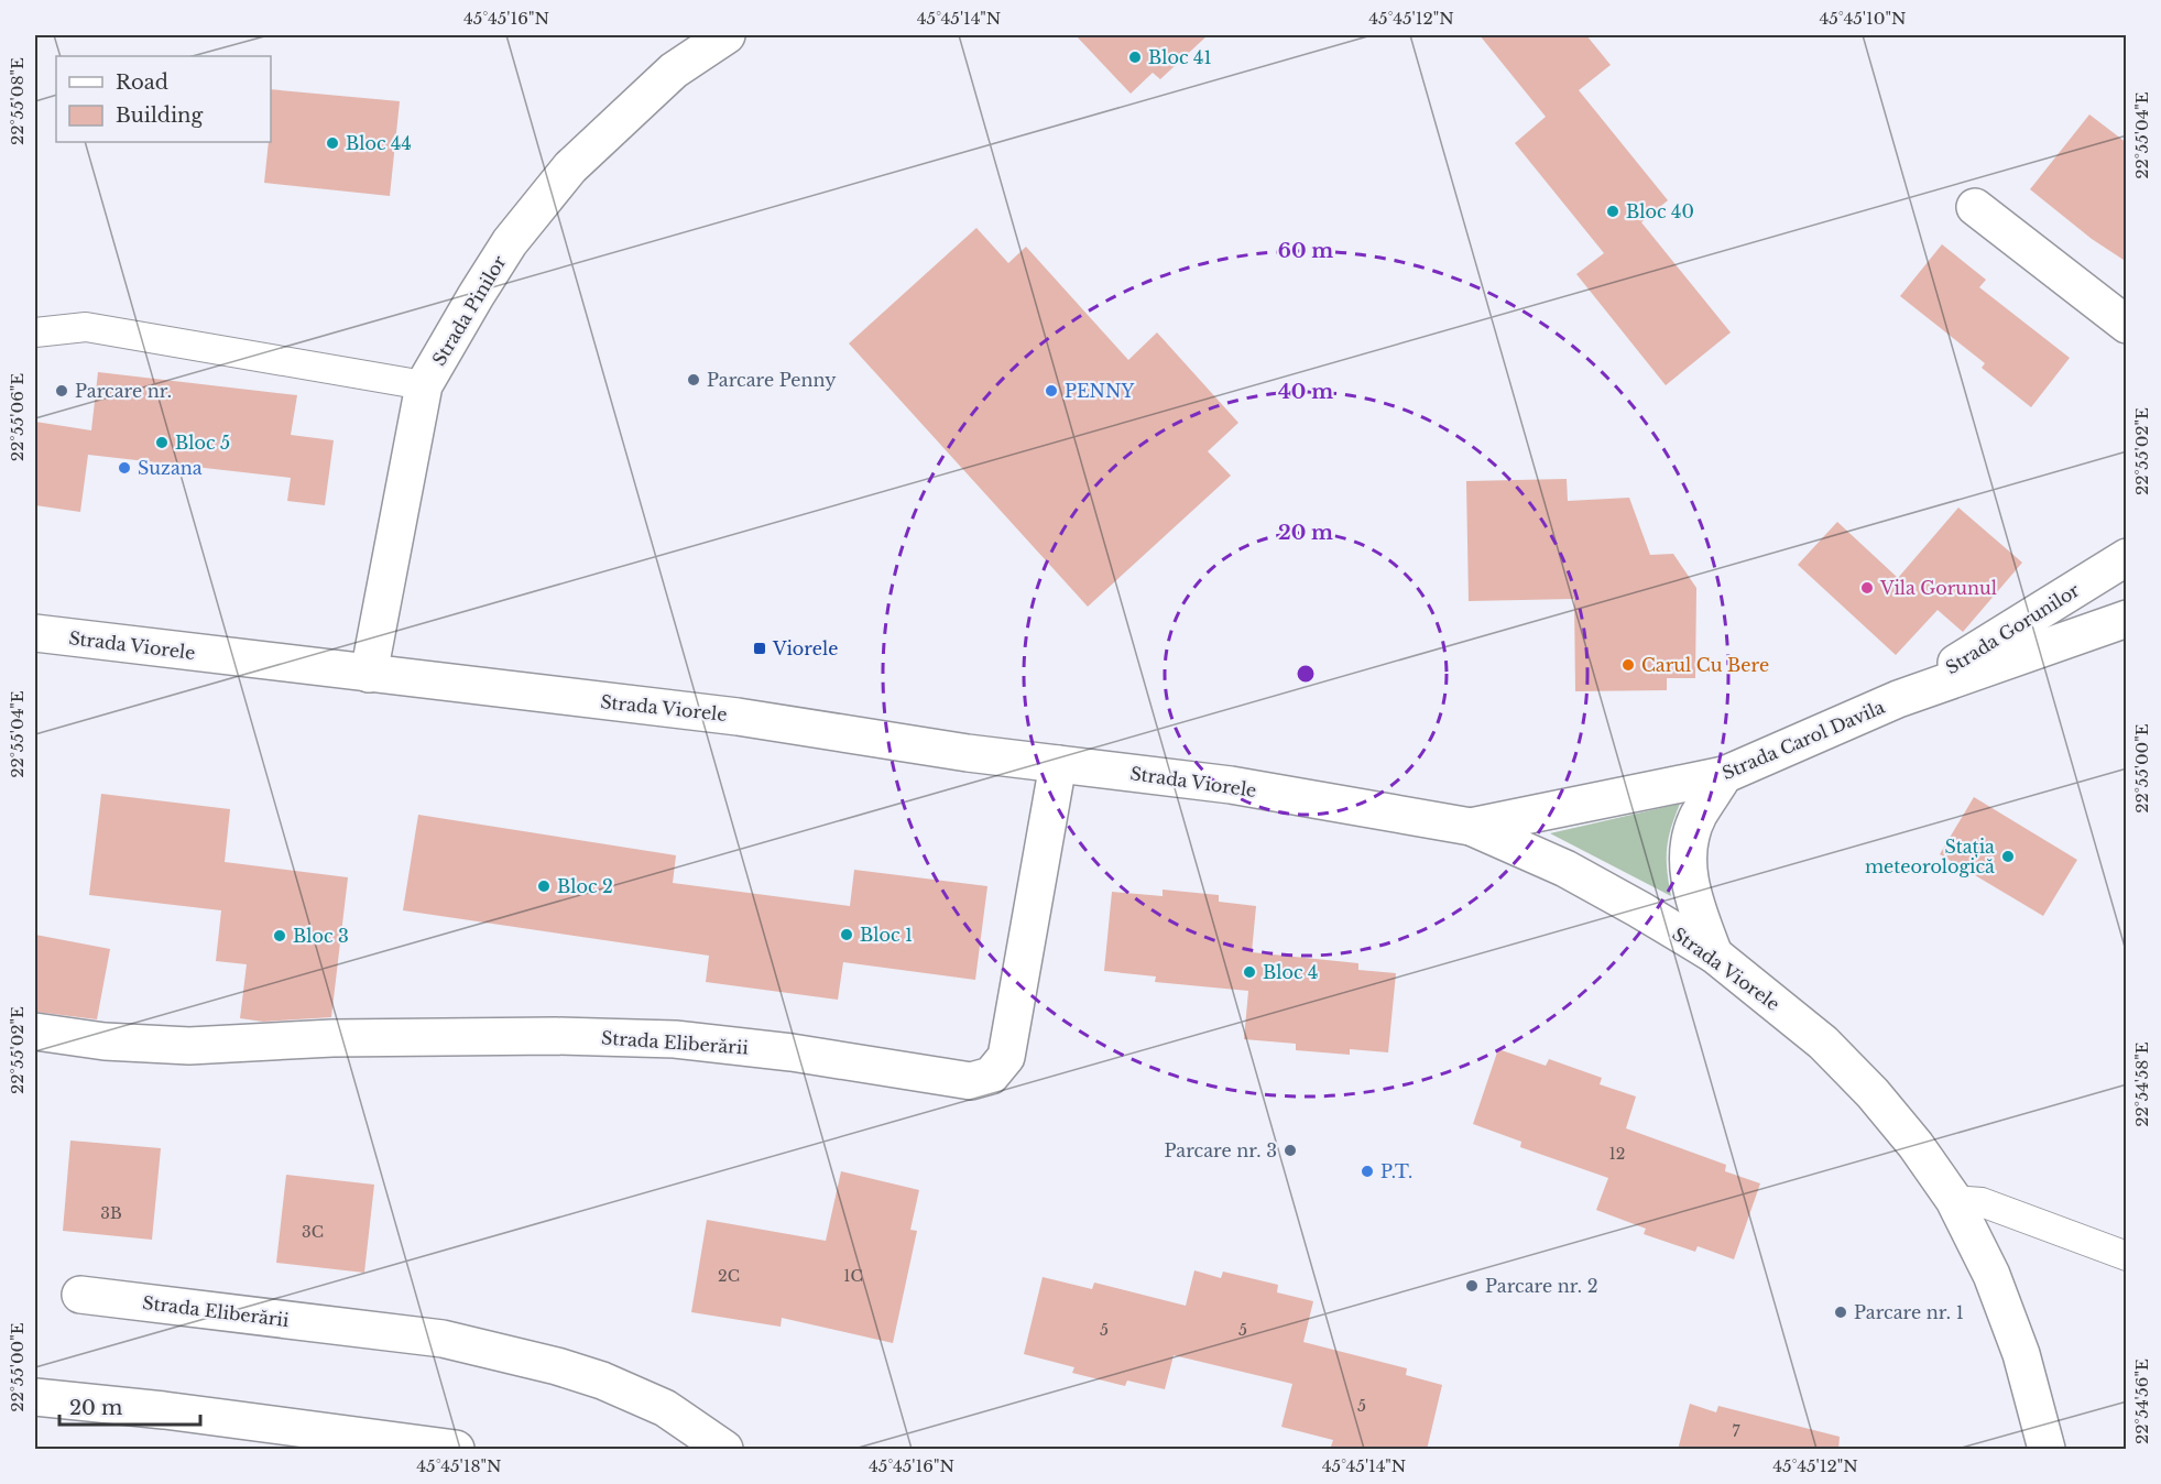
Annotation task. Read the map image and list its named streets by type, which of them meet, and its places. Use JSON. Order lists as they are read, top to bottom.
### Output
{
  "streets": {
    "street": [
      "Strada Pinilor",
      "Strada Gorunilor",
      "Strada Viorele",
      "Strada Carol Davila",
      "Strada Eliberării"
    ]
  },
  "crossings": [
    ["Strada Pinilor", "Strada Viorele"],
    ["Strada Gorunilor", "Strada Carol Davila"],
    ["Strada Viorele", "Strada Carol Davila"],
    ["Strada Viorele", "Strada Eliberării"]
  ],
  "places": {
    "other": [
      "Bloc 41",
      "Bloc 44",
      "Bloc 40",
      "Parcare Penny",
      "Parcare nr.",
      "PENNY",
      "Bloc 5",
      "Suzana",
      "Vila Gorunul",
      "Carul Cu Bere",
      "Stația meteorologică",
      "Bloc 2",
      "Bloc 1",
      "Bloc 3",
      "Bloc 4",
      "Parcare nr. 3",
      "P.T.",
      "Parcare nr. 2",
      "Parcare nr. 1"
    ],
    "transit": ["Viorele"]
  },
  "house_numbers": [
    "12",
    "3B",
    "3C",
    "2C",
    "1C",
    "5",
    "5",
    "5",
    "7"
  ],
  "legend": ["Road", "Building"],
  "scale_bar": "20 m",
  "coordinates": [
    "45°45'16\"N",
    "45°45'14\"N",
    "45°45'12\"N",
    "45°45'10\"N",
    "22°55'08\"E",
    "22°55'04\"E",
    "22°55'06\"E",
    "22°55'02\"E",
    "22°55'00\"E",
    "22°54'58\"E",
    "22°54'56\"E",
    "45°45'18\"N"
  ],
  "rings": ["60 m", "40 m", "20 m"]
}
